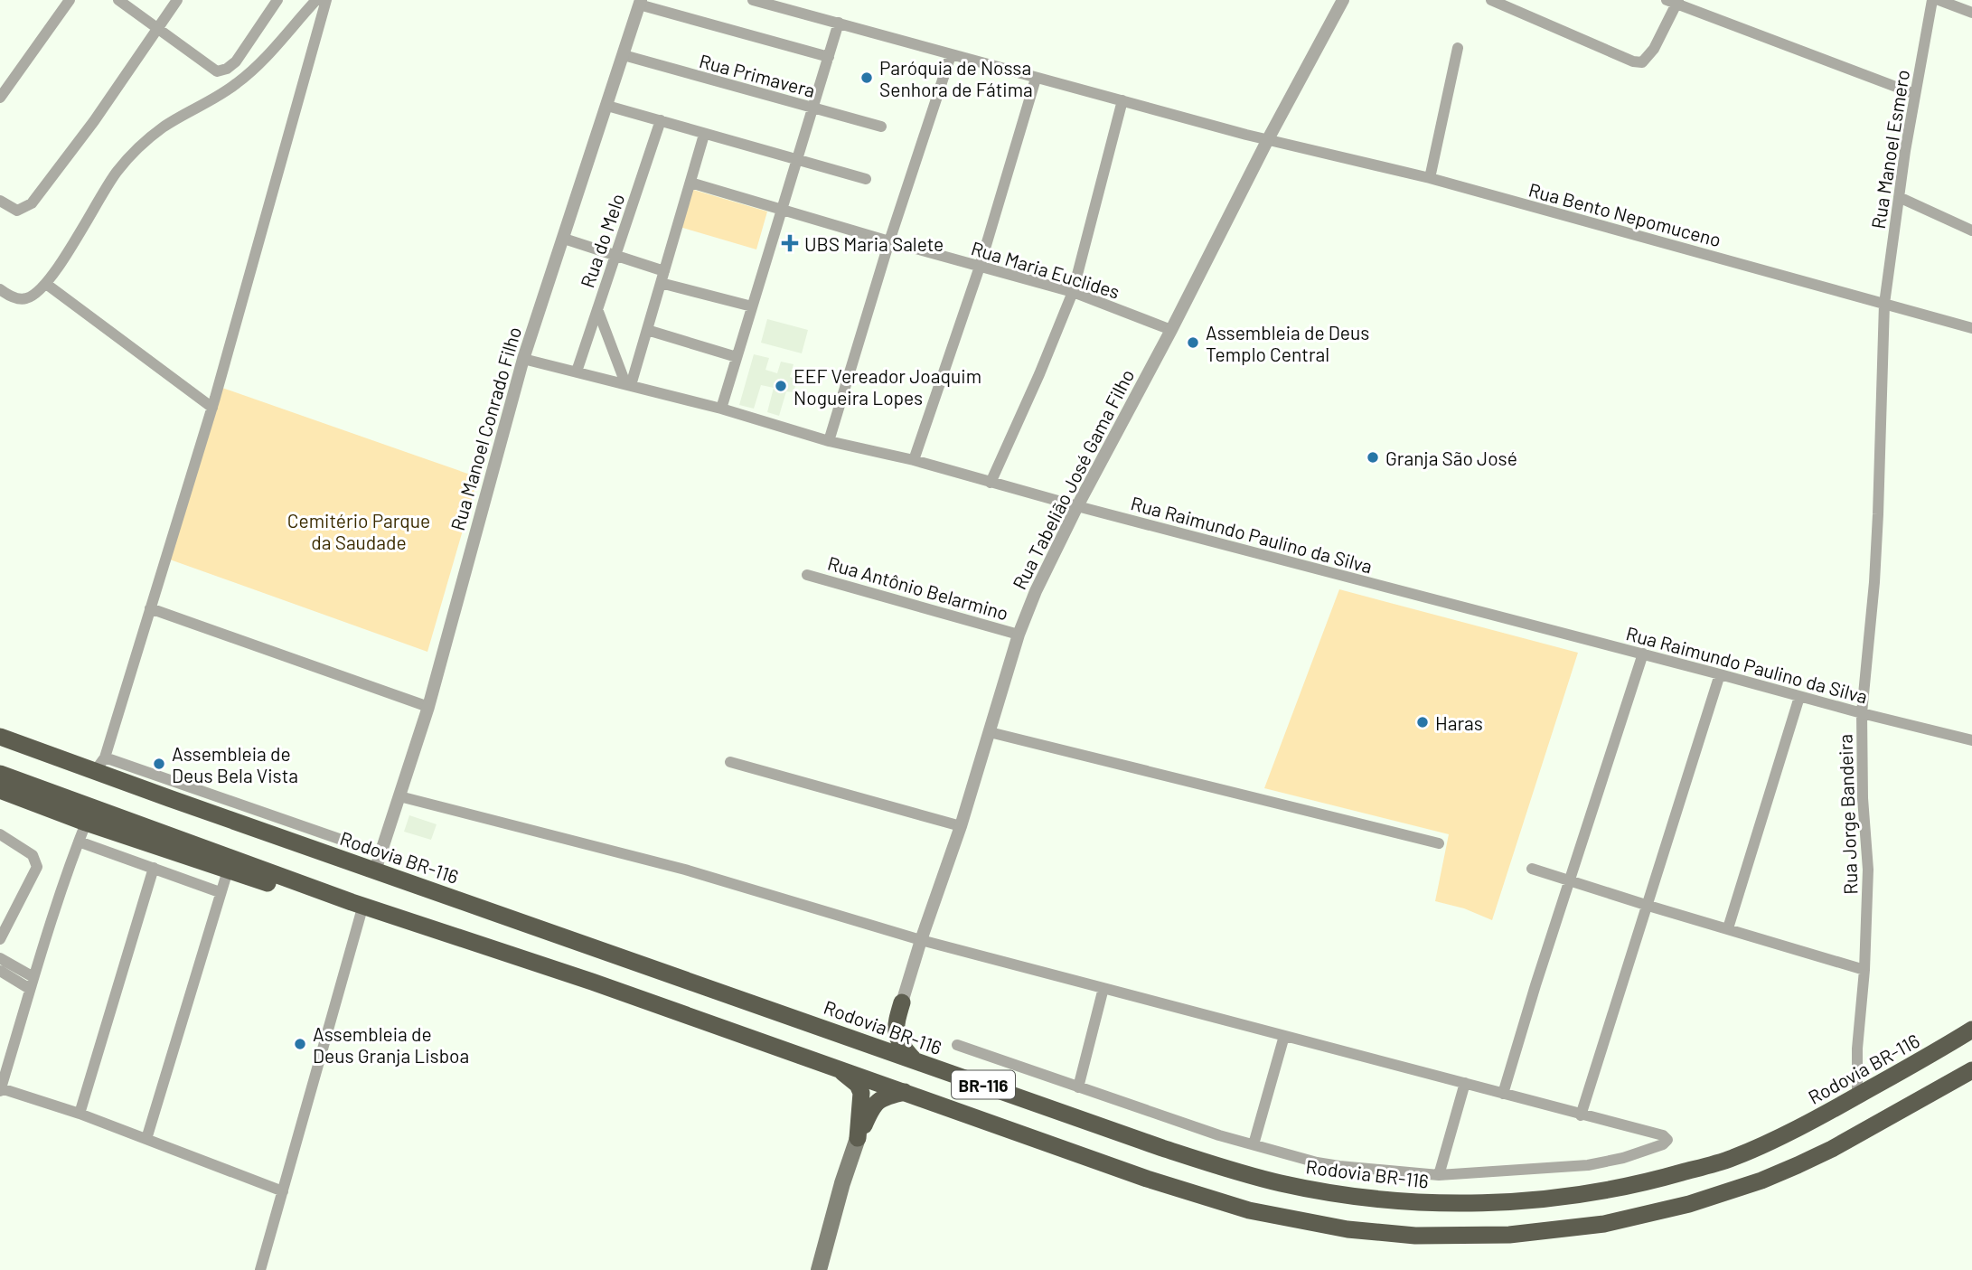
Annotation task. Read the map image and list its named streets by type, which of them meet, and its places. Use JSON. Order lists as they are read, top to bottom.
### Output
{
  "streets": {
    "highway": ["Rodovia BR-116", "BR-116"],
    "street": [
      "Rua Primavera",
      "Rua Manoel Esmero",
      "Rua Bento Nepomuceno",
      "Rua do Melo",
      "Rua Maria Euclides",
      "Rua Manoel Conrado Filho",
      "Rua Tabelião José Gama Filho",
      "Rua Raimundo Paulino da Silva",
      "Rua Antônio Belarmino",
      "Rua Jorge Bandeira"
    ]
  },
  "crossings": [
    ["Rua Primavera", "Rua Manoel Conrado Filho"],
    ["Rua Manoel Esmero", "Rua Bento Nepomuceno"],
    ["Rua Manoel Esmero", "Rua Jorge Bandeira"],
    ["Rua Bento Nepomuceno", "Rua Tabelião José Gama Filho"],
    ["Rua Bento Nepomuceno", "Rua Jorge Bandeira"],
    ["Rua do Melo", "Rua Raimundo Paulino da Silva"],
    ["Rua Maria Euclides", "Rua Tabelião José Gama Filho"],
    ["Rua Manoel Conrado Filho", "Rua Raimundo Paulino da Silva"],
    ["Rua Manoel Conrado Filho", "Rodovia BR-116"],
    ["Rua Tabelião José Gama Filho", "Rua Raimundo Paulino da Silva"],
    ["Rua Tabelião José Gama Filho", "Rua Antônio Belarmino"],
    ["Rua Raimundo Paulino da Silva", "Rua Jorge Bandeira"],
    ["Rua Jorge Bandeira", "Rodovia BR-116"]
  ],
  "parks": ["Cemitério Parque da Saudade"],
  "places": {
    "other": [
      "Paróquia de Nossa Senhora de Fátima",
      "Assembleia de Deus Templo Central",
      "EEF Vereador Joaquim Nogueira Lopes",
      "Granja São José",
      "Haras",
      "Assembleia de Deus Bela Vista",
      "Assembleia de Deus Granja Lisboa"
    ],
    "health": ["UBS Maria Salete"]
  }
}
